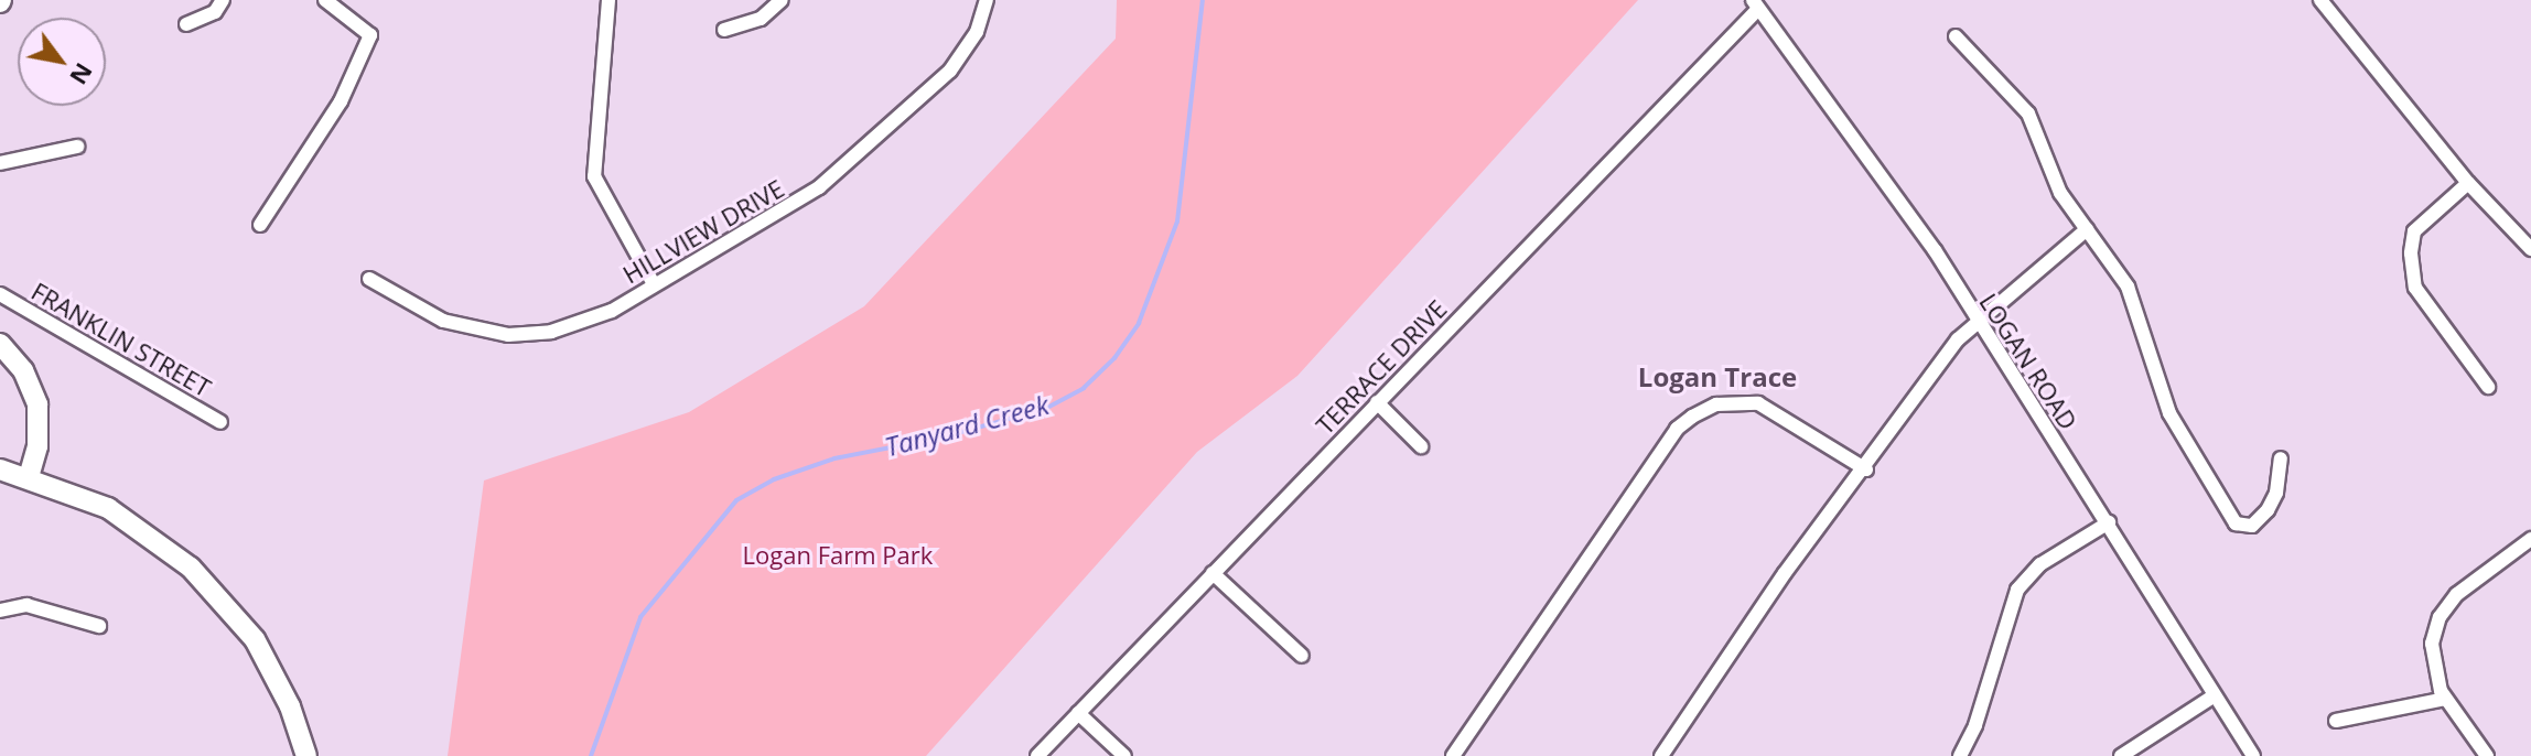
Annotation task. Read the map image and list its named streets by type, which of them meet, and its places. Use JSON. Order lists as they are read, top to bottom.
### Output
{
  "streets": {
    "street": [
      "HILLVIEW DRIVE",
      "FRANKLIN STREET",
      "LOGAN ROAD",
      "TERRACE DRIVE"
    ]
  },
  "crossings": [
    ["LOGAN ROAD", "TERRACE DRIVE"]
  ],
  "districts": ["Logan Trace"],
  "water": ["Tanyard Creek"],
  "parks": ["Logan Farm Park"],
  "north": "bottom right"
}
